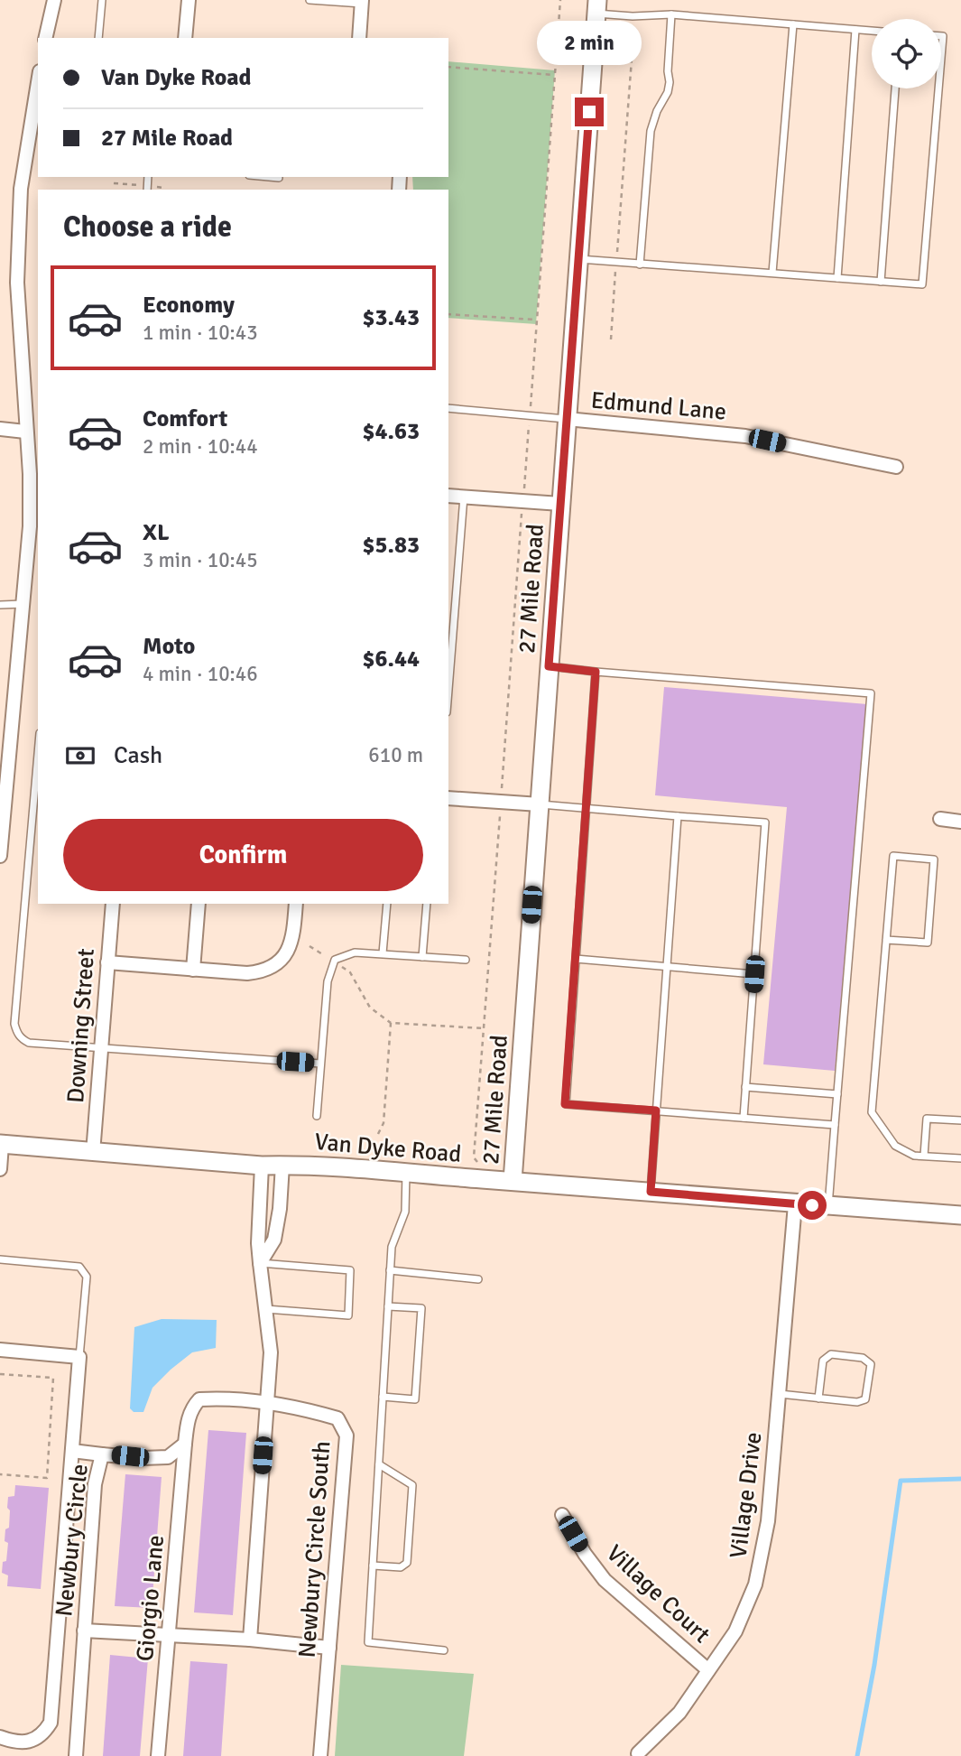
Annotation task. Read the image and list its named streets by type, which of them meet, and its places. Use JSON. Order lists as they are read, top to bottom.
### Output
{
  "streets": {
    "street": [
      "Edmund Lane",
      "27 Mile Road",
      "Downing Street",
      "Van Dyke Road",
      "Village Drive",
      "Newbury Circle",
      "Newbury Circle South",
      "Village Court",
      "Giorgio Lane"
    ]
  },
  "crossings": [
    ["Edmund Lane", "27 Mile Road"],
    ["27 Mile Road", "Van Dyke Road"],
    ["Downing Street", "Van Dyke Road"],
    ["Van Dyke Road", "Village Drive"],
    ["Village Drive", "Village Court"],
    ["Newbury Circle", "Giorgio Lane"]
  ],
  "page": {
    "bubble": "2 min",
    "banner": ["Van Dyke Road", "27 Mile Road"],
    "heading": "Choose a ride",
    "list": [
      {
        "name": "Economy",
        "note": "1 min · 10:43",
        "value": "$3.43"
      },
      {
        "name": "Comfort",
        "note": "2 min · 10:44",
        "value": "$4.63"
      },
      {
        "name": "XL",
        "note": "3 min · 10:45",
        "value": "$5.83"
      },
      {
        "name": "Moto",
        "note": "4 min · 10:46",
        "value": "$6.44"
      }
    ],
    "pay": ["Cash", "610 m"],
    "buttons": "Confirm"
  }
}
